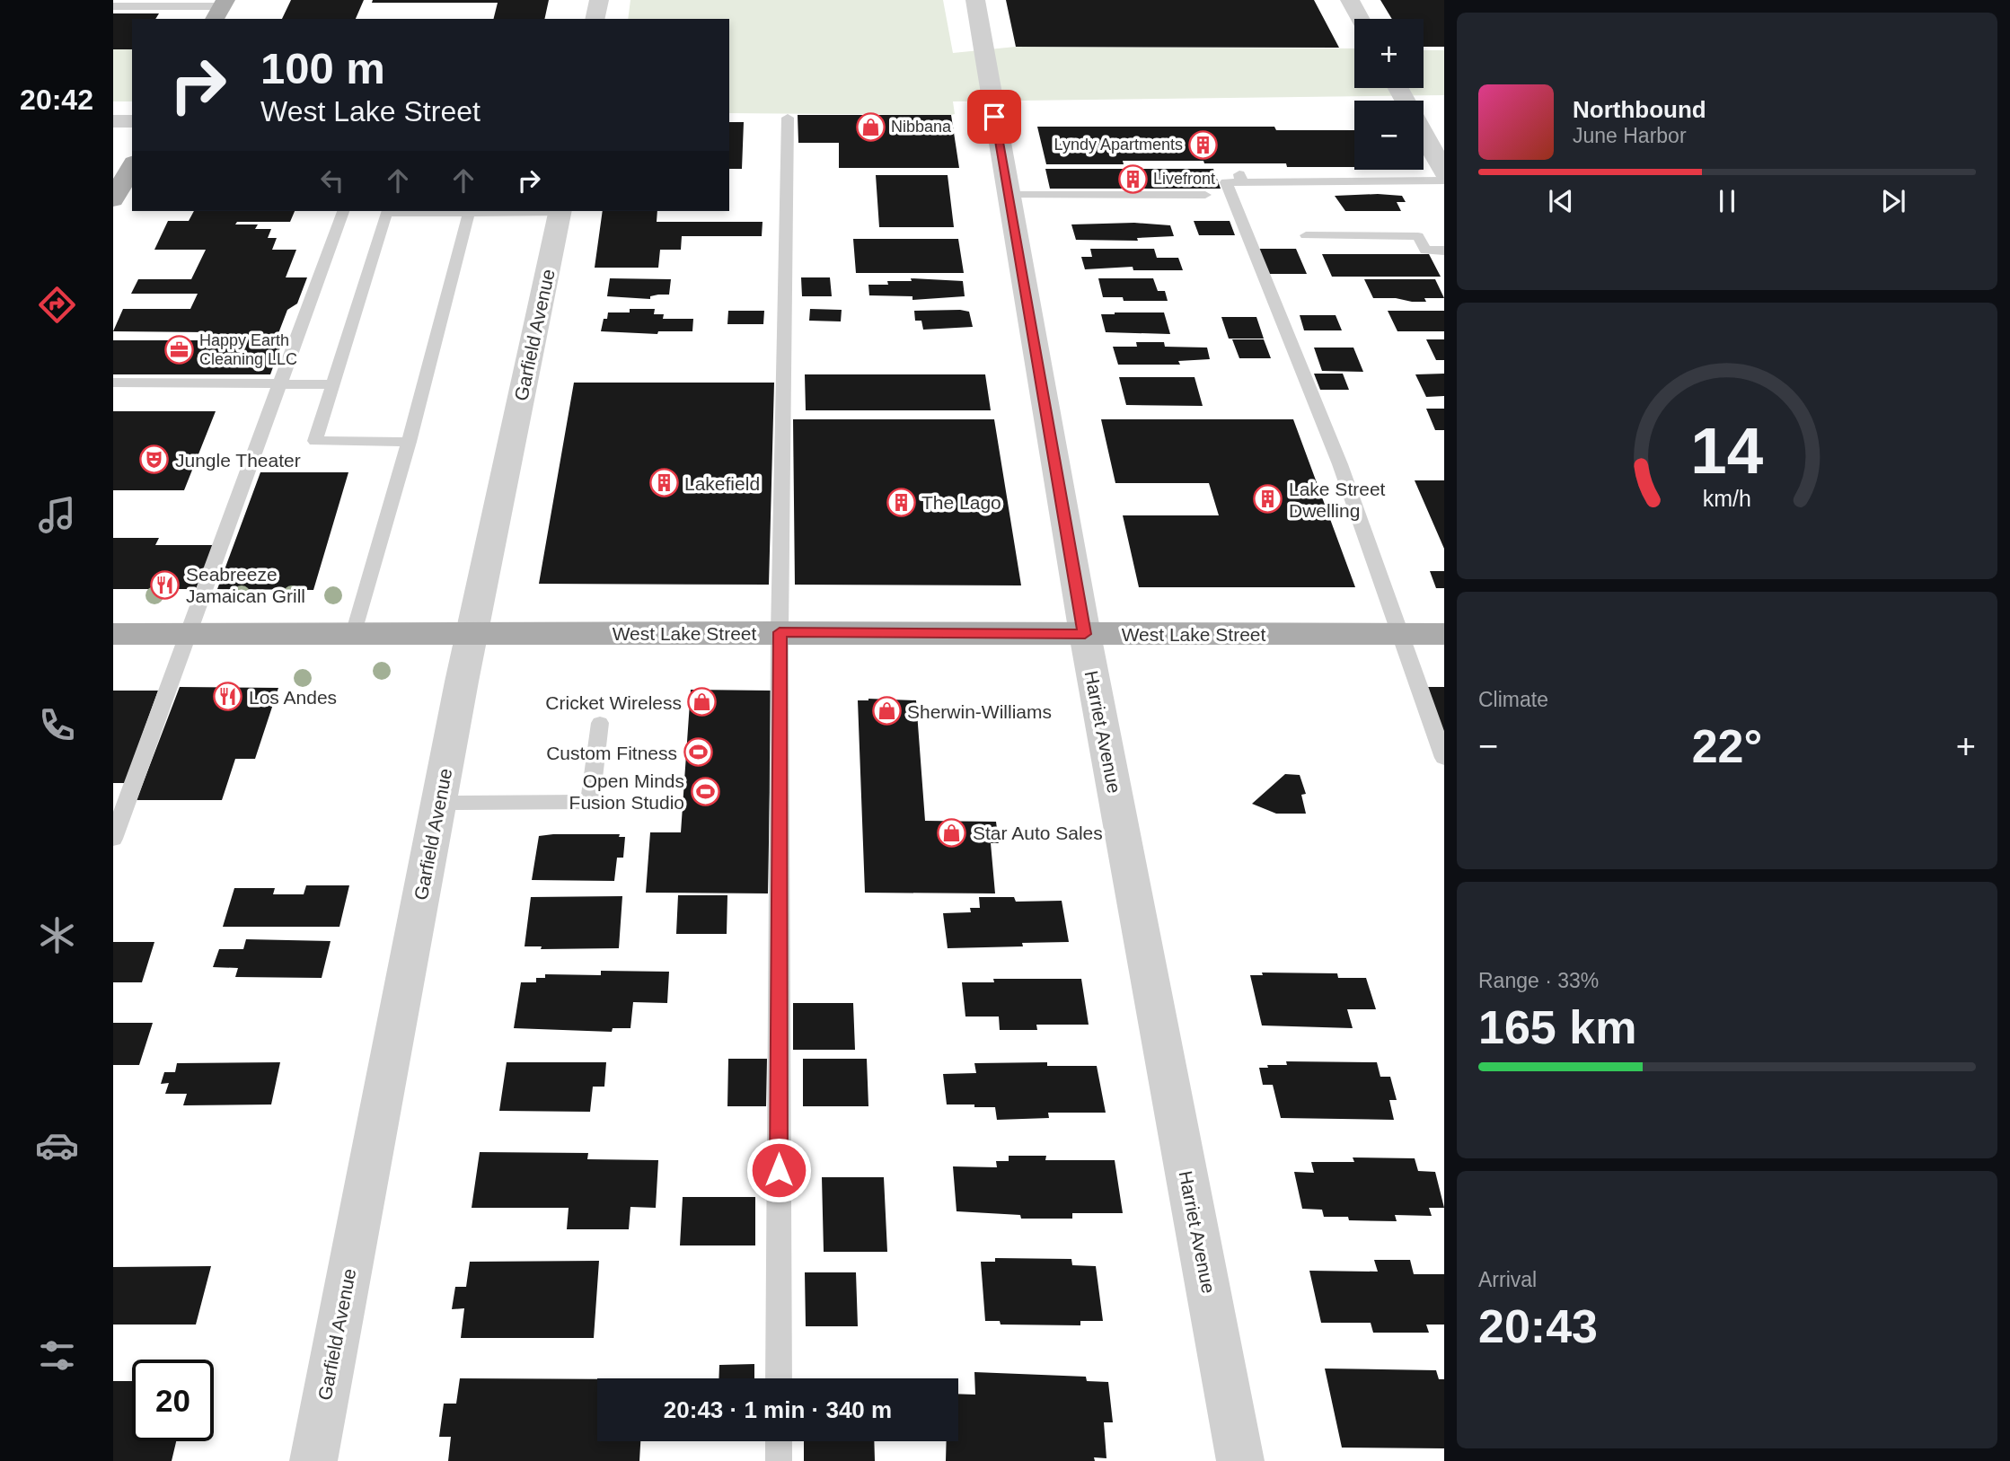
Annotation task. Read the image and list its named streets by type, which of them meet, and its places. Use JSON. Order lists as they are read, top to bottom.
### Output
{
  "streets": {
    "main road": ["West Lake Street"],
    "street": ["Garfield Avenue", "Harriet Avenue"]
  },
  "crossings": [
    ["Garfield Avenue", "West Lake Street"],
    ["West Lake Street", "Harriet Avenue"]
  ],
  "places": {
    "shop": [
      "Nibbana",
      "Cricket Wireless",
      "Sherwin-Williams",
      "Star Auto Sales"
    ],
    "building": [
      "Lyndy Apartments",
      "Livefront",
      "Lakefield",
      "Lake Street Dwelling",
      "The Lago"
    ],
    "office": ["Happy Earth Cleaning LLC"],
    "theatre": ["Jungle Theater"],
    "restaurant": ["Seabreeze Jamaican Grill", "Los Andes"],
    "sports": ["Custom Fitness", "Open Minds Fusion Studio"]
  },
  "page": {
    "tabs": "20:42",
    "map_buttons": ["+", "−"],
    "turn": ["100 m", "West Lake Street"],
    "song": ["Northbound", "June Harbor"],
    "tile": [
      "Climate",
      ["Range · 33%", "165 km"],
      ["Arrival", "20:43"]
    ],
    "heat": ["−", "22°", "+"],
    "limit": "20",
    "trip": "20:43 · 1 min · 340 m",
    "gauge": ["14", "km/h"]
  }
}
